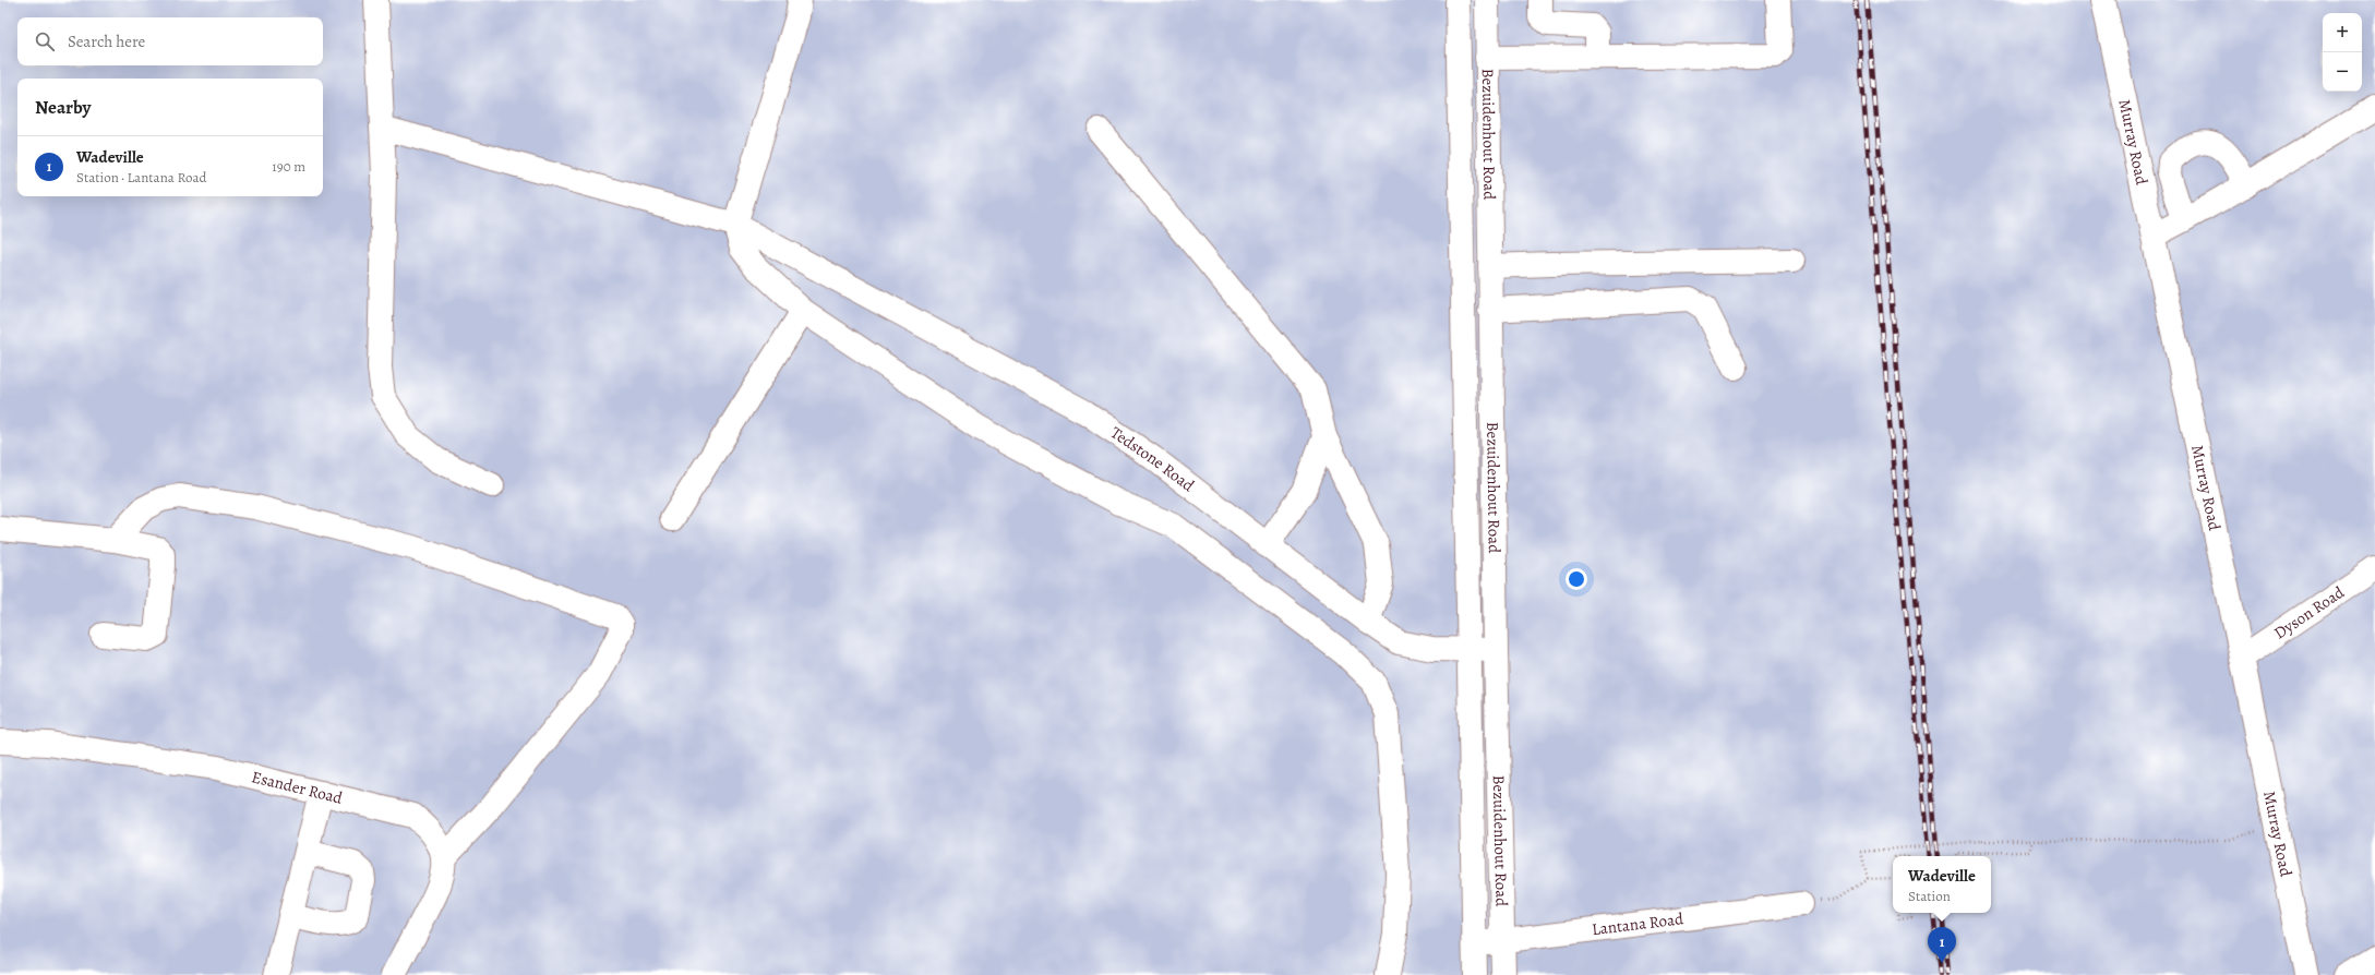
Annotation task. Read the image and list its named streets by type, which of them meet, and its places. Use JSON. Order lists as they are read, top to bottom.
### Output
{
  "streets": {
    "street": [
      "Bezuidenhout Road",
      "Murray Road",
      "Tedstone Road",
      "Dyson Road",
      "Esander Road",
      "Lantana Road"
    ]
  },
  "crossings": [
    ["Bezuidenhout Road", "Tedstone Road"],
    ["Bezuidenhout Road", "Lantana Road"],
    ["Murray Road", "Dyson Road"]
  ],
  "page": {
    "map_buttons": ["+", "−"],
    "search": "Search here",
    "heading": "Nearby",
    "list": [
      {
        "mark": "1",
        "name": "Wadeville",
        "note": "Station · Lantana Road",
        "value": "190 m"
      }
    ],
    "popup": ["Wadeville", "Station"],
    "pins": "1"
  }
}
